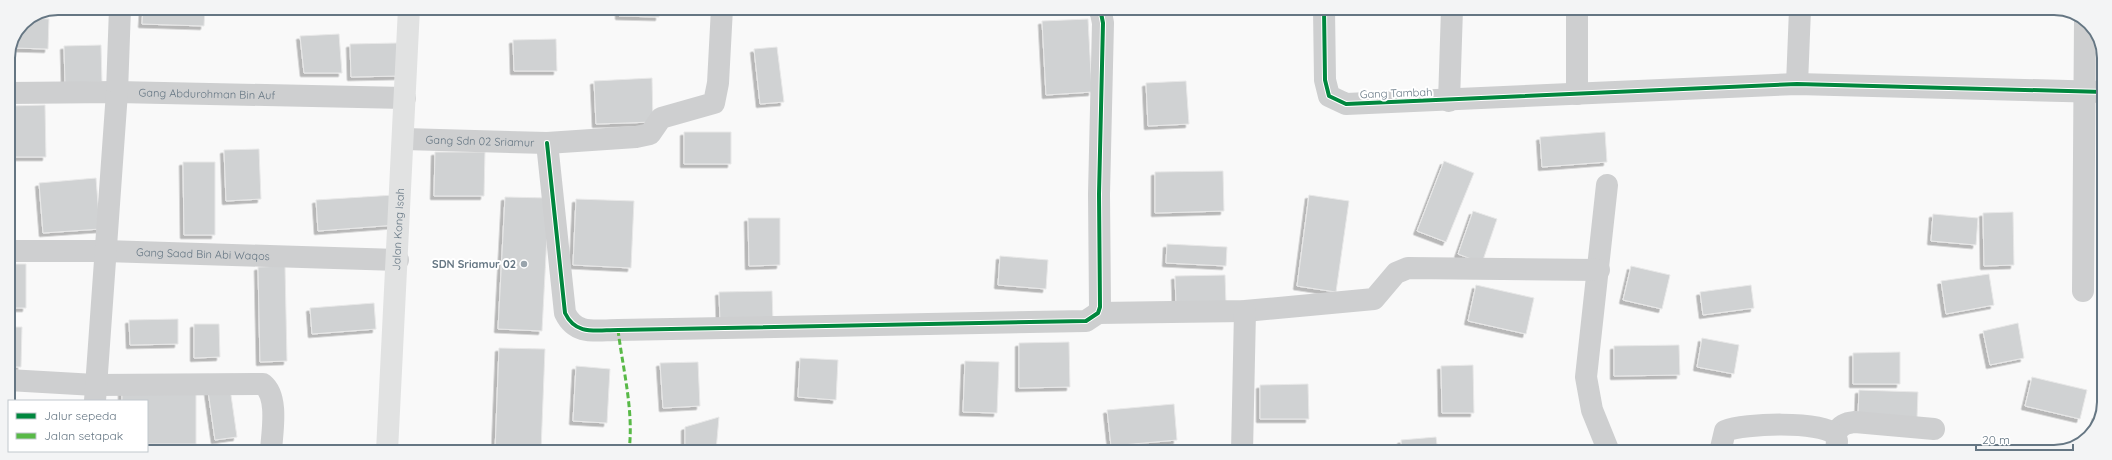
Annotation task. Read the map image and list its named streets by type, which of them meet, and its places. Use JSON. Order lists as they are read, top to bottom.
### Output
{
  "streets": {
    "street": [
      "Gang Tambah",
      "Gang Abdurohman Bin Auf",
      "Gang Sdn 02 Sriamur",
      "Jalan Kong Isah",
      "Gang Saad Bin Abi Waqos"
    ]
  },
  "crossings": [
    ["Gang Abdurohman Bin Auf", "Jalan Kong Isah"],
    ["Gang Sdn 02 Sriamur", "Jalan Kong Isah"],
    ["Jalan Kong Isah", "Gang Saad Bin Abi Waqos"]
  ],
  "places": ["SDN Sriamur 02"],
  "legend": ["Jalur sepeda", "Jalan setapak"],
  "scale_bar": "20 m"
}
